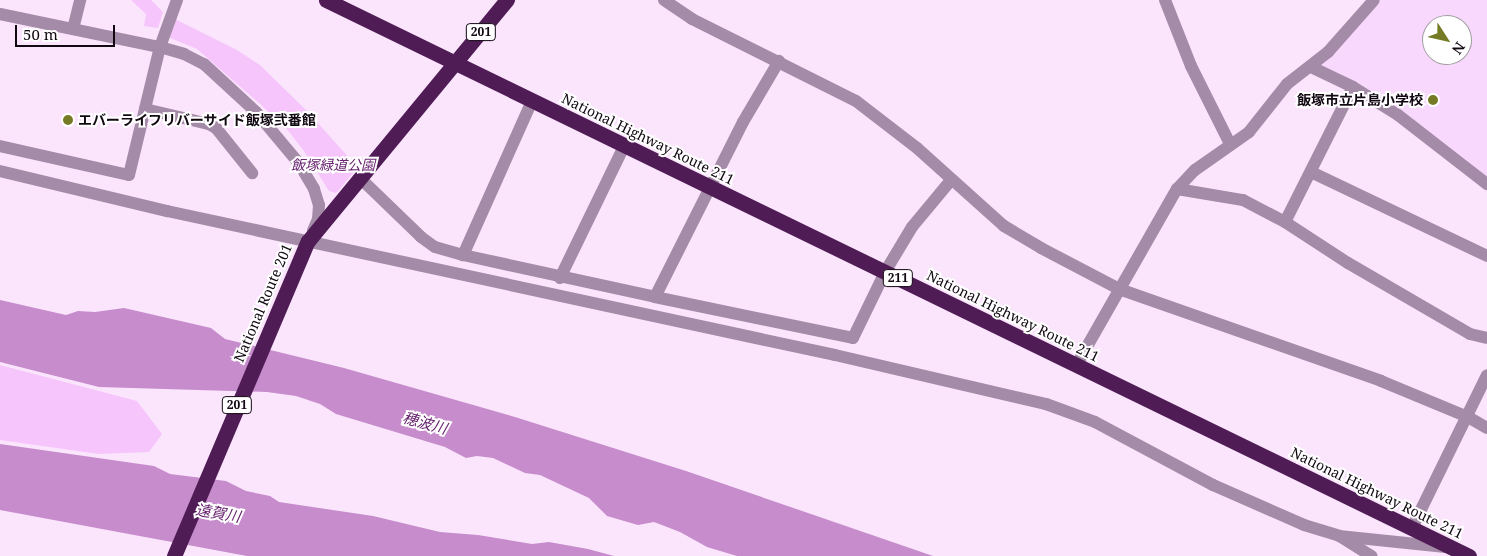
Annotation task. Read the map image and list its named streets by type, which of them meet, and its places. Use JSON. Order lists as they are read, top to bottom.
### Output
{
  "streets": {
    "highway": [
      "201",
      "National Highway Route 211",
      "211",
      "National Route 201"
    ]
  },
  "crossings": [
    ["National Highway Route 211", "National Route 201"]
  ],
  "water": ["穂波川", "遠賀川"],
  "parks": ["飯塚緑道公園"],
  "places": ["飯塚市立片島小学校", "エバーライフリバーサイド飯塚弐番館"],
  "scale_bar": "50 m",
  "north": "bottom right"
}
